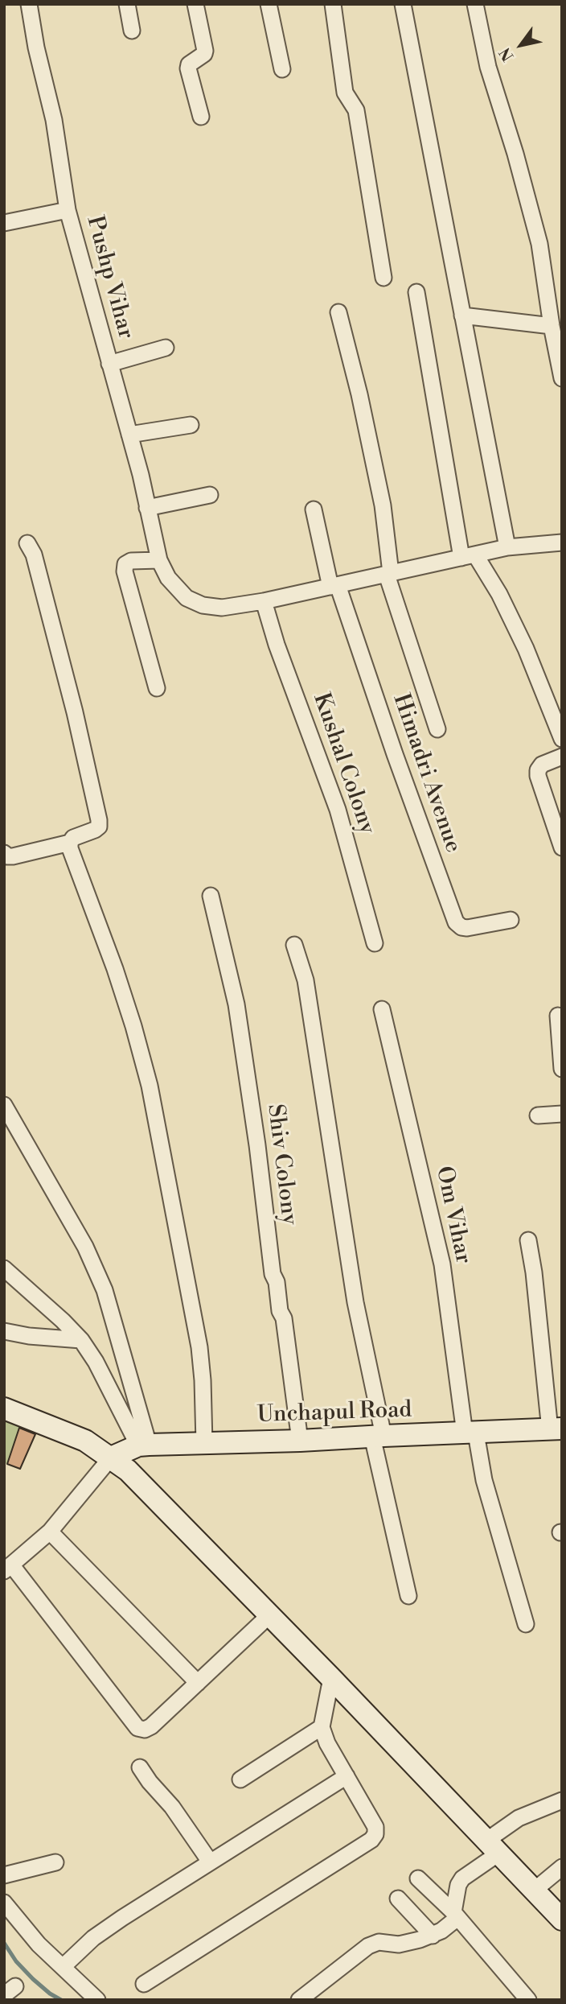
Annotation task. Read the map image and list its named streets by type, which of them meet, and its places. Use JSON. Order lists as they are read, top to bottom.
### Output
{
  "streets": {
    "street": [
      "Pushp Vihar",
      "Kushal Colony",
      "Himadri Avenue",
      "Shiv Colony",
      "Om Vihar",
      "Unchapul Road"
    ]
  },
  "crossings": [
    ["Pushp Vihar", "Kushal Colony"],
    ["Pushp Vihar", "Himadri Avenue"],
    ["Shiv Colony", "Unchapul Road"],
    ["Om Vihar", "Unchapul Road"]
  ],
  "north": "bottom left"
}
